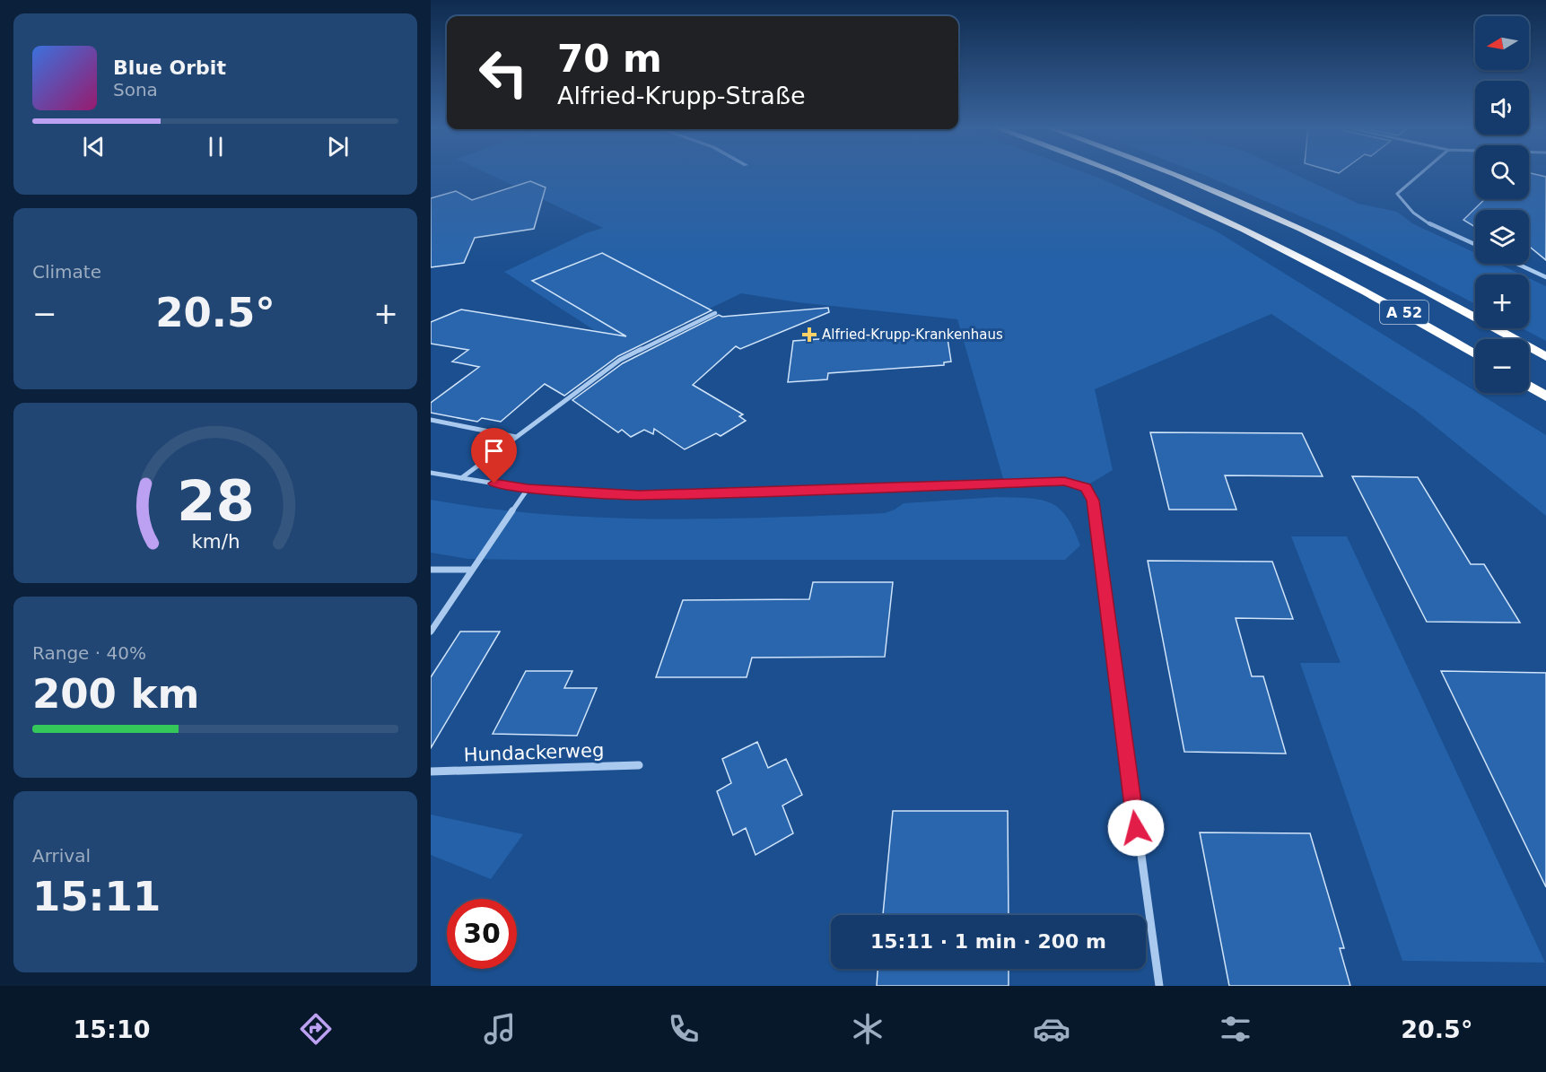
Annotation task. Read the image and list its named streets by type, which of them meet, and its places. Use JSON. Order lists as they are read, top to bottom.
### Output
{
  "streets": {
    "highway": ["A 52"],
    "street": ["Hundackerweg"]
  },
  "places": {
    "health": ["Alfried-Krupp-Krankenhaus"]
  },
  "north": "left",
  "page": {
    "map_buttons": ["+", "−"],
    "turn": ["70 m", "Alfried-Krupp-Straße"],
    "song": ["Blue Orbit", "Sona"],
    "tile": [
      "Climate",
      ["Range · 40%", "200 km"],
      ["Arrival", "15:11"]
    ],
    "heat": ["−", "20.5°", "+"],
    "limit": "30",
    "trip": "15:11 · 1 min · 200 m",
    "tabs": ["15:10", "20.5°"],
    "gauge": ["28", "km/h"]
  }
}
